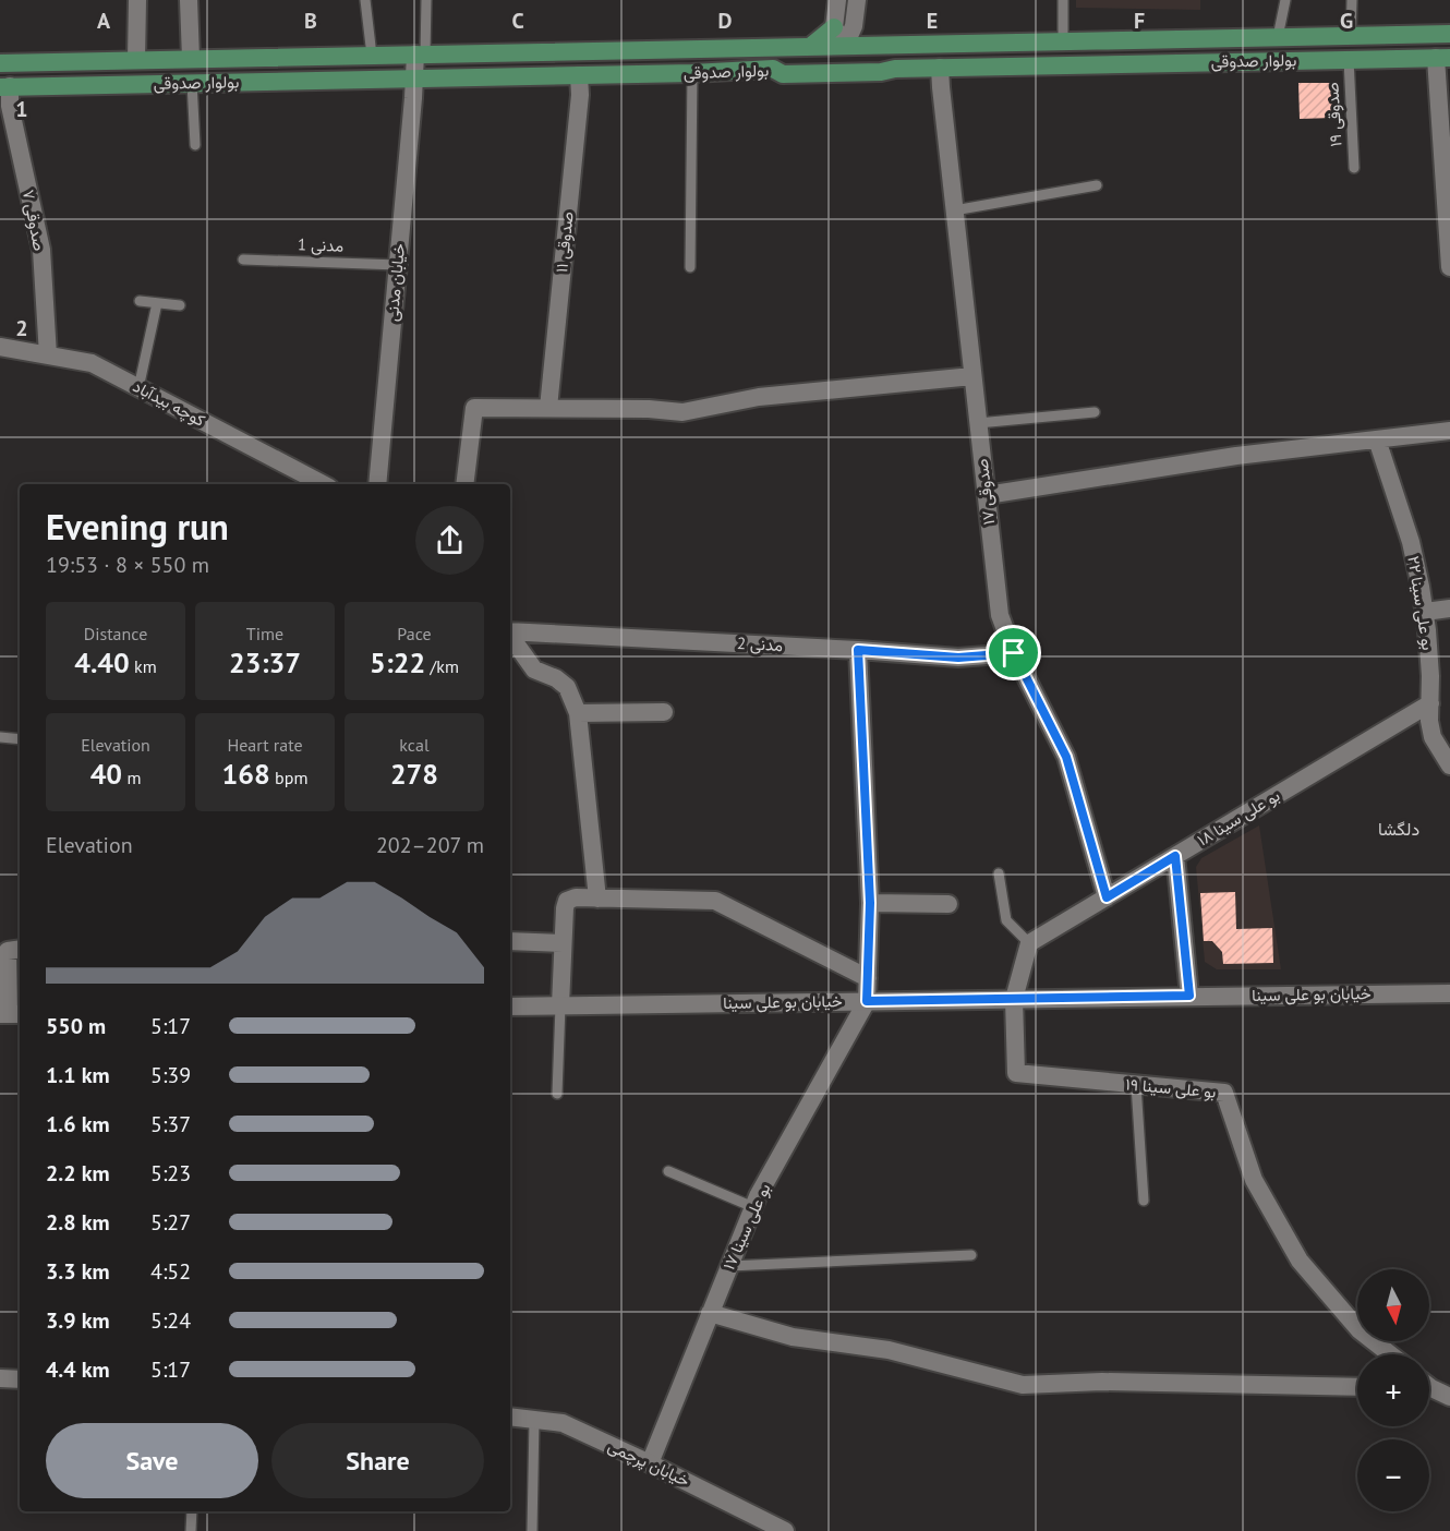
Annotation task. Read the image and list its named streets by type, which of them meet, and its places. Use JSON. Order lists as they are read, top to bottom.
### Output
{
  "streets": {
    "main road": ["بولوار صدوقی"],
    "street": [
      "صدوقی ۷",
      "صدوقی ۱۱",
      "خیابان مدنی",
      "کوچه بیدآباد",
      "صدوقی ۱۷",
      "بو علی سینا ۲۲",
      "مدنی 2",
      "بو علی سینا ۱۸",
      "خیابان بو علی سینا",
      "بو علی سینا ۱۹",
      "بو علی سینا ۱۷",
      "خیابان پرچمی"
    ],
    "lane": ["صدوقی ۱۹", "مدنی 1"]
  },
  "crossings": [
    ["بولوار صدوقی", "صدوقی ۱۹"],
    ["بولوار صدوقی", "صدوقی ۷"],
    ["بولوار صدوقی", "صدوقی ۱۱"],
    ["بولوار صدوقی", "خیابان مدنی"],
    ["بولوار صدوقی", "صدوقی ۱۷"],
    ["صدوقی ۷", "کوچه بیدآباد"],
    ["مدنی 1", "خیابان مدنی"],
    ["صدوقی ۱۷", "مدنی 2"],
    ["صدوقی ۱۷", "بو علی سینا ۱۸"],
    ["بو علی سینا ۲۲", "بو علی سینا ۱۸"],
    ["خیابان بو علی سینا", "بو علی سینا ۱۹"],
    ["خیابان بو علی سینا", "بو علی سینا ۱۷"],
    ["بو علی سینا ۱۷", "خیابان پرچمی"]
  ],
  "districts": ["دلگشا"],
  "north": "bottom",
  "page": {
    "heading": ["Evening run", "19:53 · 8 × 550 m"],
    "stats": [
      ["Distance", "4.40 km"],
      ["Time", "23:37"],
      ["Pace", "5:22 /km"],
      ["Elevation", "40 m"],
      ["Heart rate", "168 bpm"],
      ["kcal", "278"]
    ],
    "chart": ["Elevation", "202–207 m"],
    "list": [
      {
        "name": "550 m",
        "note": "5:17"
      },
      {
        "name": "1.1 km",
        "note": "5:39"
      },
      {
        "name": "1.6 km",
        "note": "5:37"
      },
      {
        "name": "2.2 km",
        "note": "5:23"
      },
      {
        "name": "2.8 km",
        "note": "5:27"
      },
      {
        "name": "3.3 km",
        "note": "4:52"
      },
      {
        "name": "3.9 km",
        "note": "5:24"
      },
      {
        "name": "4.4 km",
        "note": "5:17"
      }
    ],
    "map_buttons": ["+", "−"],
    "buttons": ["Save", "Share"]
  },
  "grid": {
    "columns": [
      "A",
      "B",
      "C",
      "D",
      "E",
      "F",
      "G"
    ],
    "rows": ["1", "2"]
  }
}
